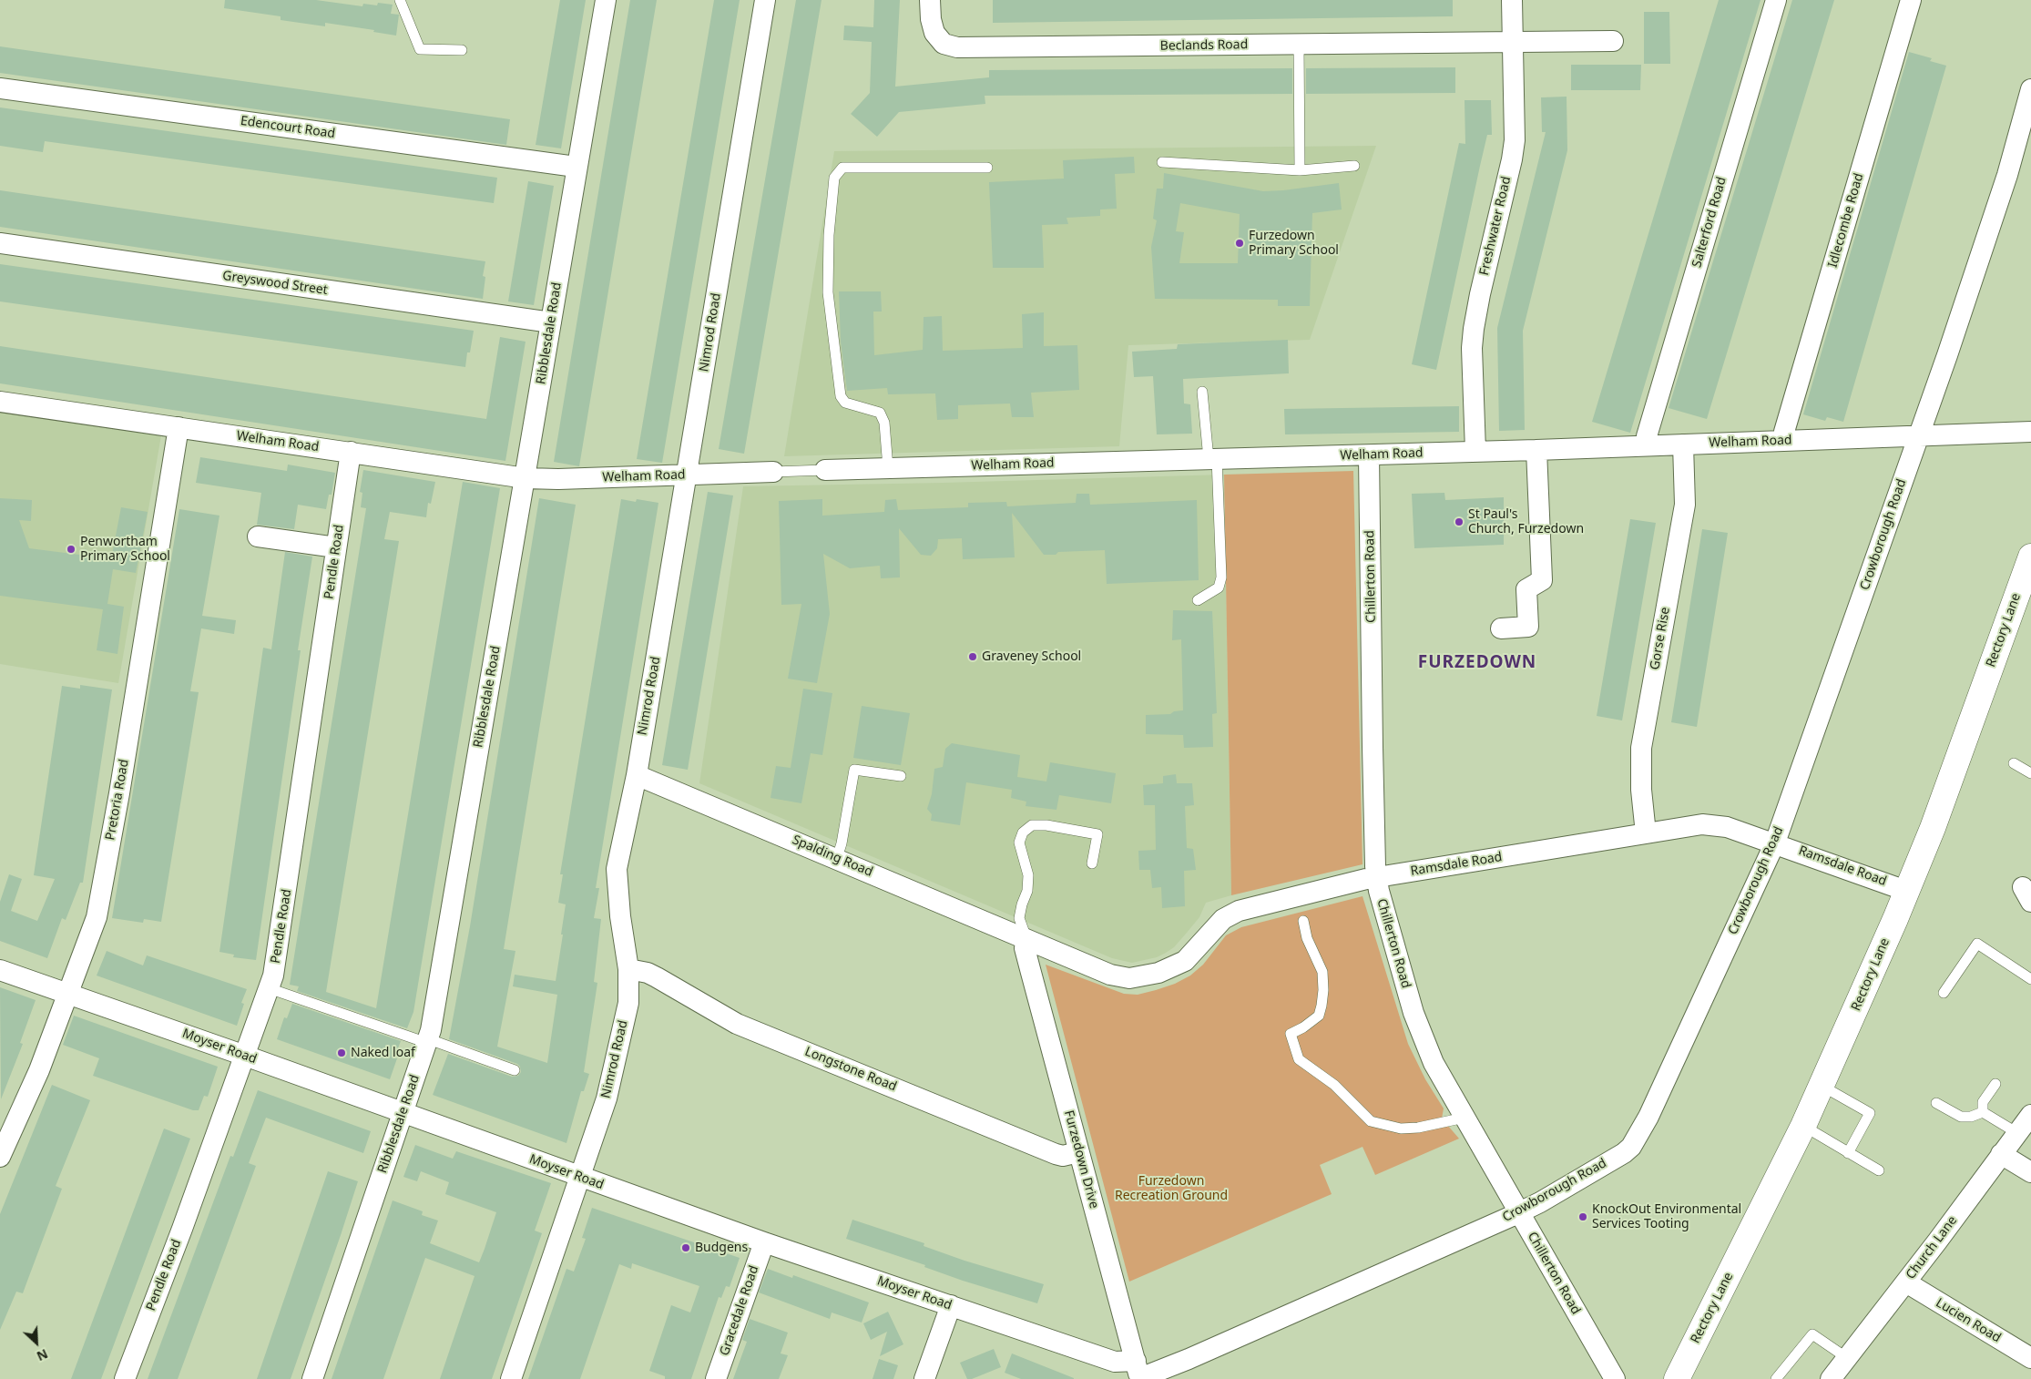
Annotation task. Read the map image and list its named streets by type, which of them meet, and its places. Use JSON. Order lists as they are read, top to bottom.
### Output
{
  "streets": {
    "main road": ["Rectory Lane"],
    "street": [
      "Beclands Road",
      "Edencourt Road",
      "Idlecombe Road",
      "Salterford Road",
      "Freshwater Road",
      "Greyswood Street",
      "Nimrod Road",
      "Ribblesdale Road",
      "Welham Road",
      "Crowborough Road",
      "Pendle Road",
      "Chillerton Road",
      "Gorse Rise",
      "Pretoria Road",
      "Spalding Road",
      "Ramsdale Road",
      "Moyser Road",
      "Longstone Road",
      "Furzedown Drive",
      "Church Lane",
      "Gracedale Road",
      "Lucien Road"
    ]
  },
  "crossings": [
    ["Beclands Road", "Freshwater Road"],
    ["Edencourt Road", "Ribblesdale Road"],
    ["Idlecombe Road", "Welham Road"],
    ["Salterford Road", "Welham Road"],
    ["Freshwater Road", "Welham Road"],
    ["Greyswood Street", "Ribblesdale Road"],
    ["Nimrod Road", "Welham Road"],
    ["Nimrod Road", "Spalding Road"],
    ["Nimrod Road", "Moyser Road"],
    ["Nimrod Road", "Longstone Road"],
    ["Ribblesdale Road", "Welham Road"],
    ["Ribblesdale Road", "Moyser Road"],
    ["Welham Road", "Crowborough Road"],
    ["Welham Road", "Pendle Road"],
    ["Welham Road", "Chillerton Road"],
    ["Welham Road", "Gorse Rise"],
    ["Welham Road", "Pretoria Road"],
    ["Crowborough Road", "Chillerton Road"],
    ["Crowborough Road", "Ramsdale Road"],
    ["Crowborough Road", "Moyser Road"],
    ["Crowborough Road", "Furzedown Drive"],
    ["Pendle Road", "Moyser Road"],
    ["Chillerton Road", "Ramsdale Road"],
    ["Rectory Lane", "Ramsdale Road"],
    ["Gorse Rise", "Ramsdale Road"],
    ["Pretoria Road", "Moyser Road"],
    ["Spalding Road", "Ramsdale Road"],
    ["Spalding Road", "Furzedown Drive"],
    ["Ramsdale Road", "Furzedown Drive"],
    ["Moyser Road", "Furzedown Drive"],
    ["Moyser Road", "Gracedale Road"],
    ["Longstone Road", "Furzedown Drive"],
    ["Church Lane", "Lucien Road"]
  ],
  "districts": ["FURZEDOWN"],
  "parks": ["Furzedown Recreation Ground"],
  "places": [
    "Furzedown Primary School",
    "St Paul's Church, Furzedown",
    "Penwortham Primary School",
    "Graveney School",
    "Naked loaf",
    "KnockOut Environmental Services Tooting",
    "Budgens"
  ],
  "north": "bottom right"
}
